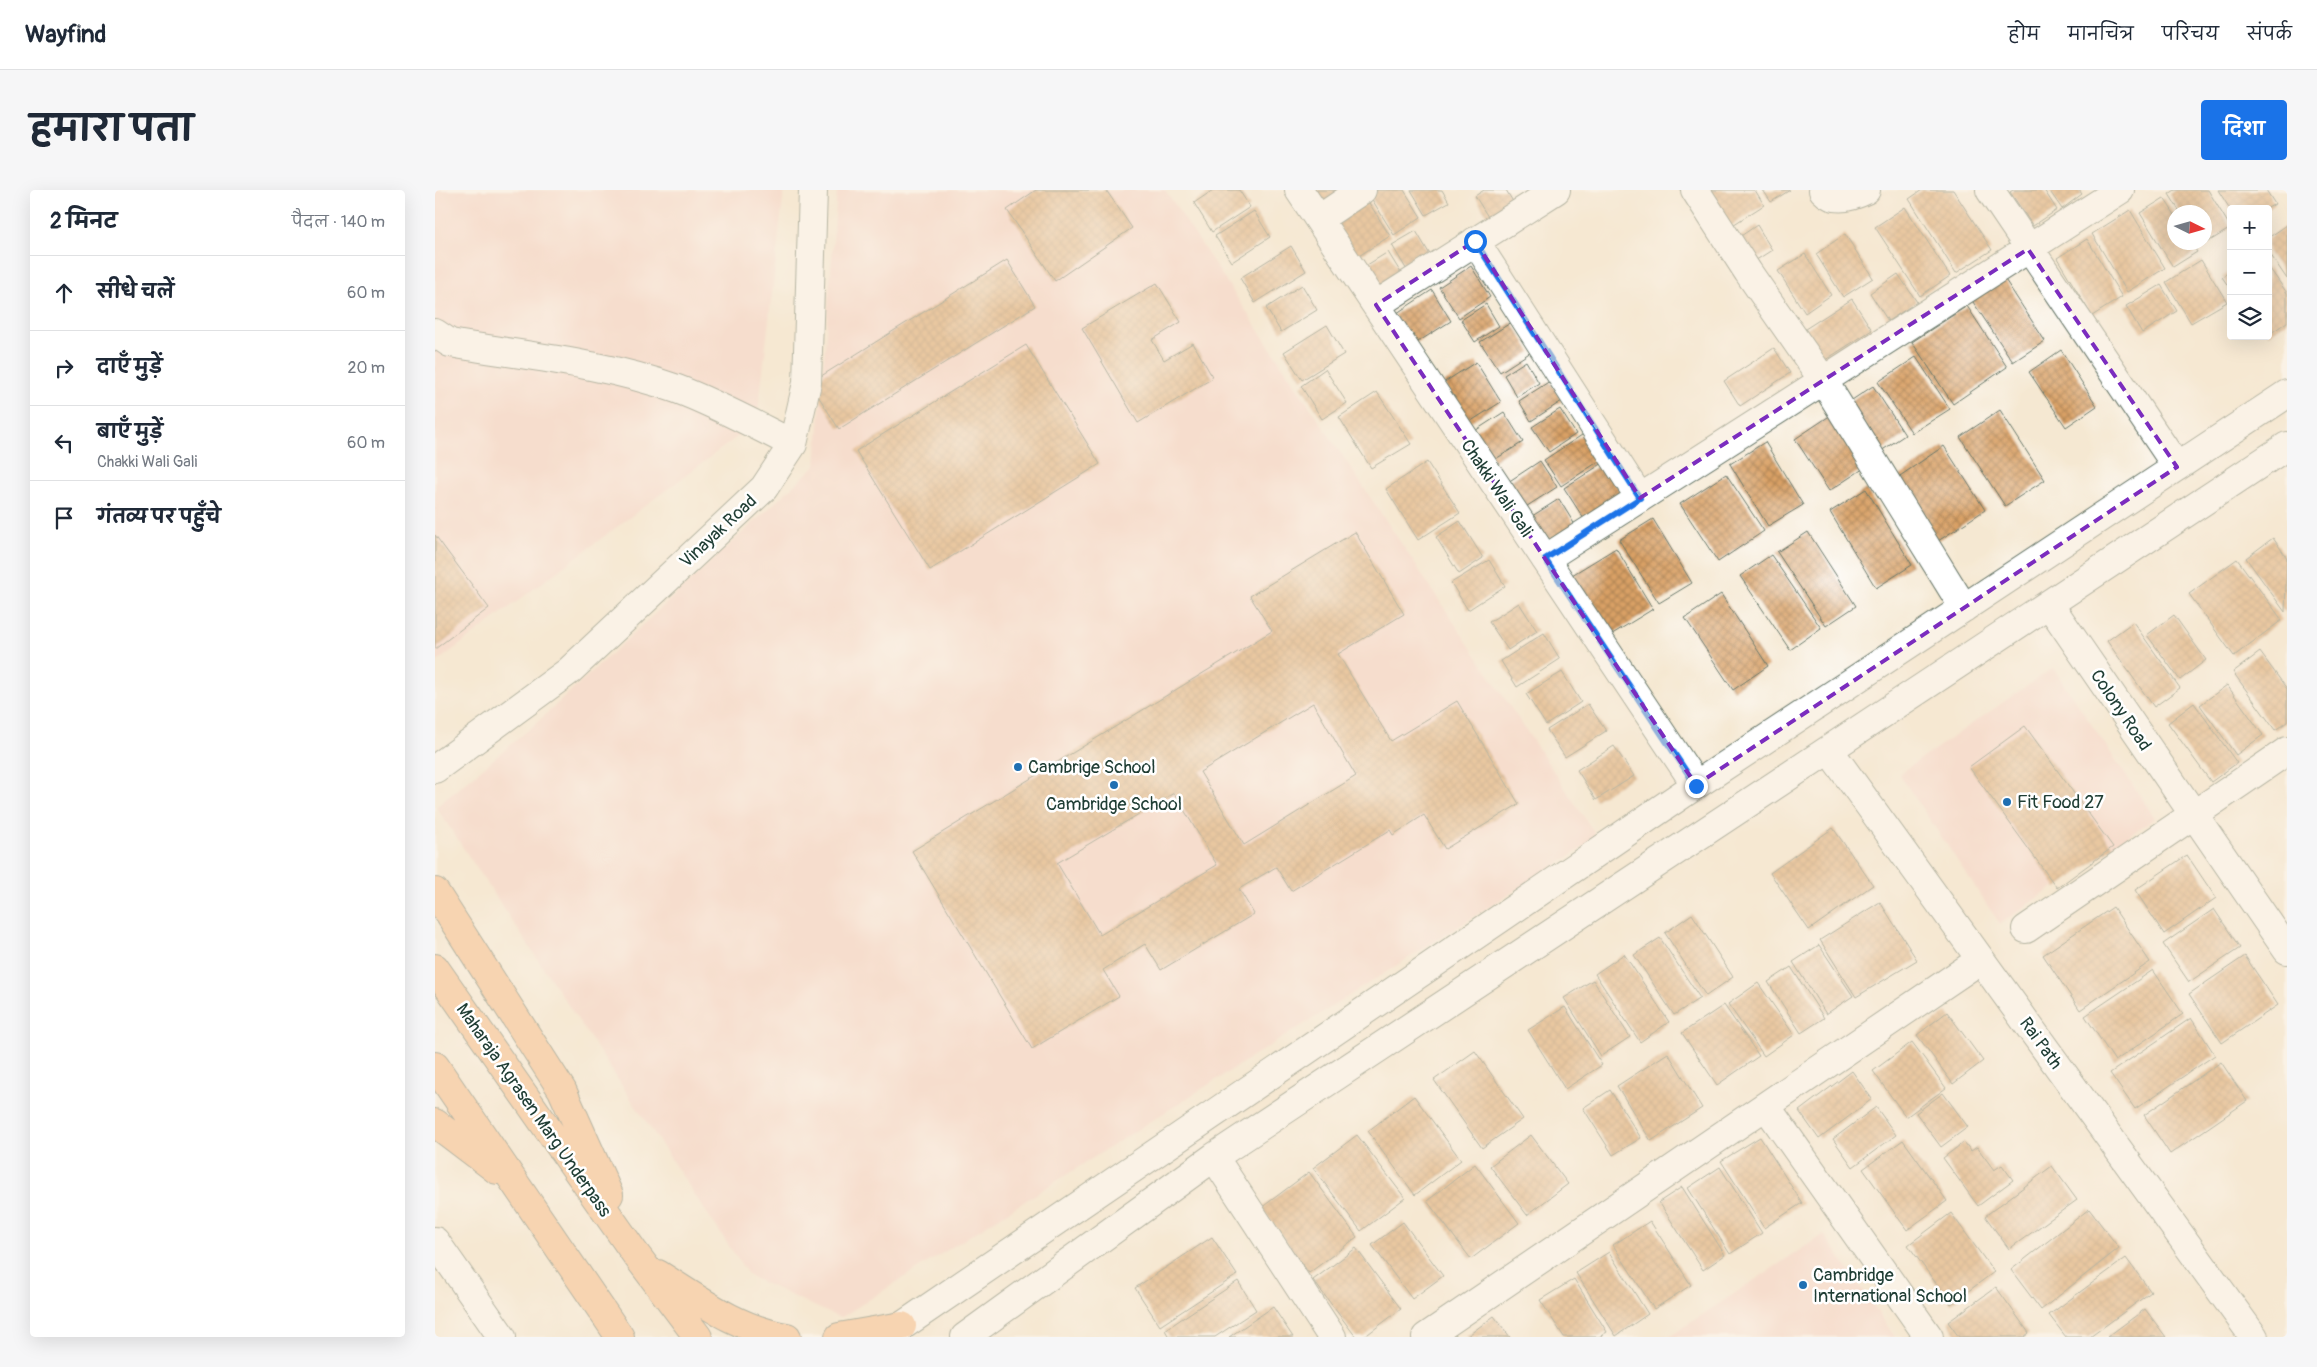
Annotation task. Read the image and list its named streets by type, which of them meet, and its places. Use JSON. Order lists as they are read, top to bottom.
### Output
{
  "streets": {
    "main road": ["Maharaja Agrasen Marg Underpass"],
    "street": [
      "Chakki Wali Gali",
      "Vinayak Road",
      "Colony Road",
      "Rai Path"
    ]
  },
  "places": [
    "Cambrige School",
    "Cambridge School",
    "Fit Food 27",
    "Cambridge International School"
  ],
  "north": "right",
  "page": {
    "header": "Wayfind",
    "nav": [
      "होम",
      "मानचित्र",
      "परिचय",
      "संपर्क"
    ],
    "title": "हमारा पता",
    "buttons": "दिशा",
    "heading": ["2 मिनट", "पैदल · 140 m"],
    "map_buttons": ["+", "−"],
    "list": [
      ["सीधे चलें", "60 m"],
      ["दाएँ मुड़ें", "20 m"],
      ["बाएँ मुड़ें", "Chakki Wali Gali", "60 m"],
      "गंतव्य पर पहुँचे"
    ]
  }
}
